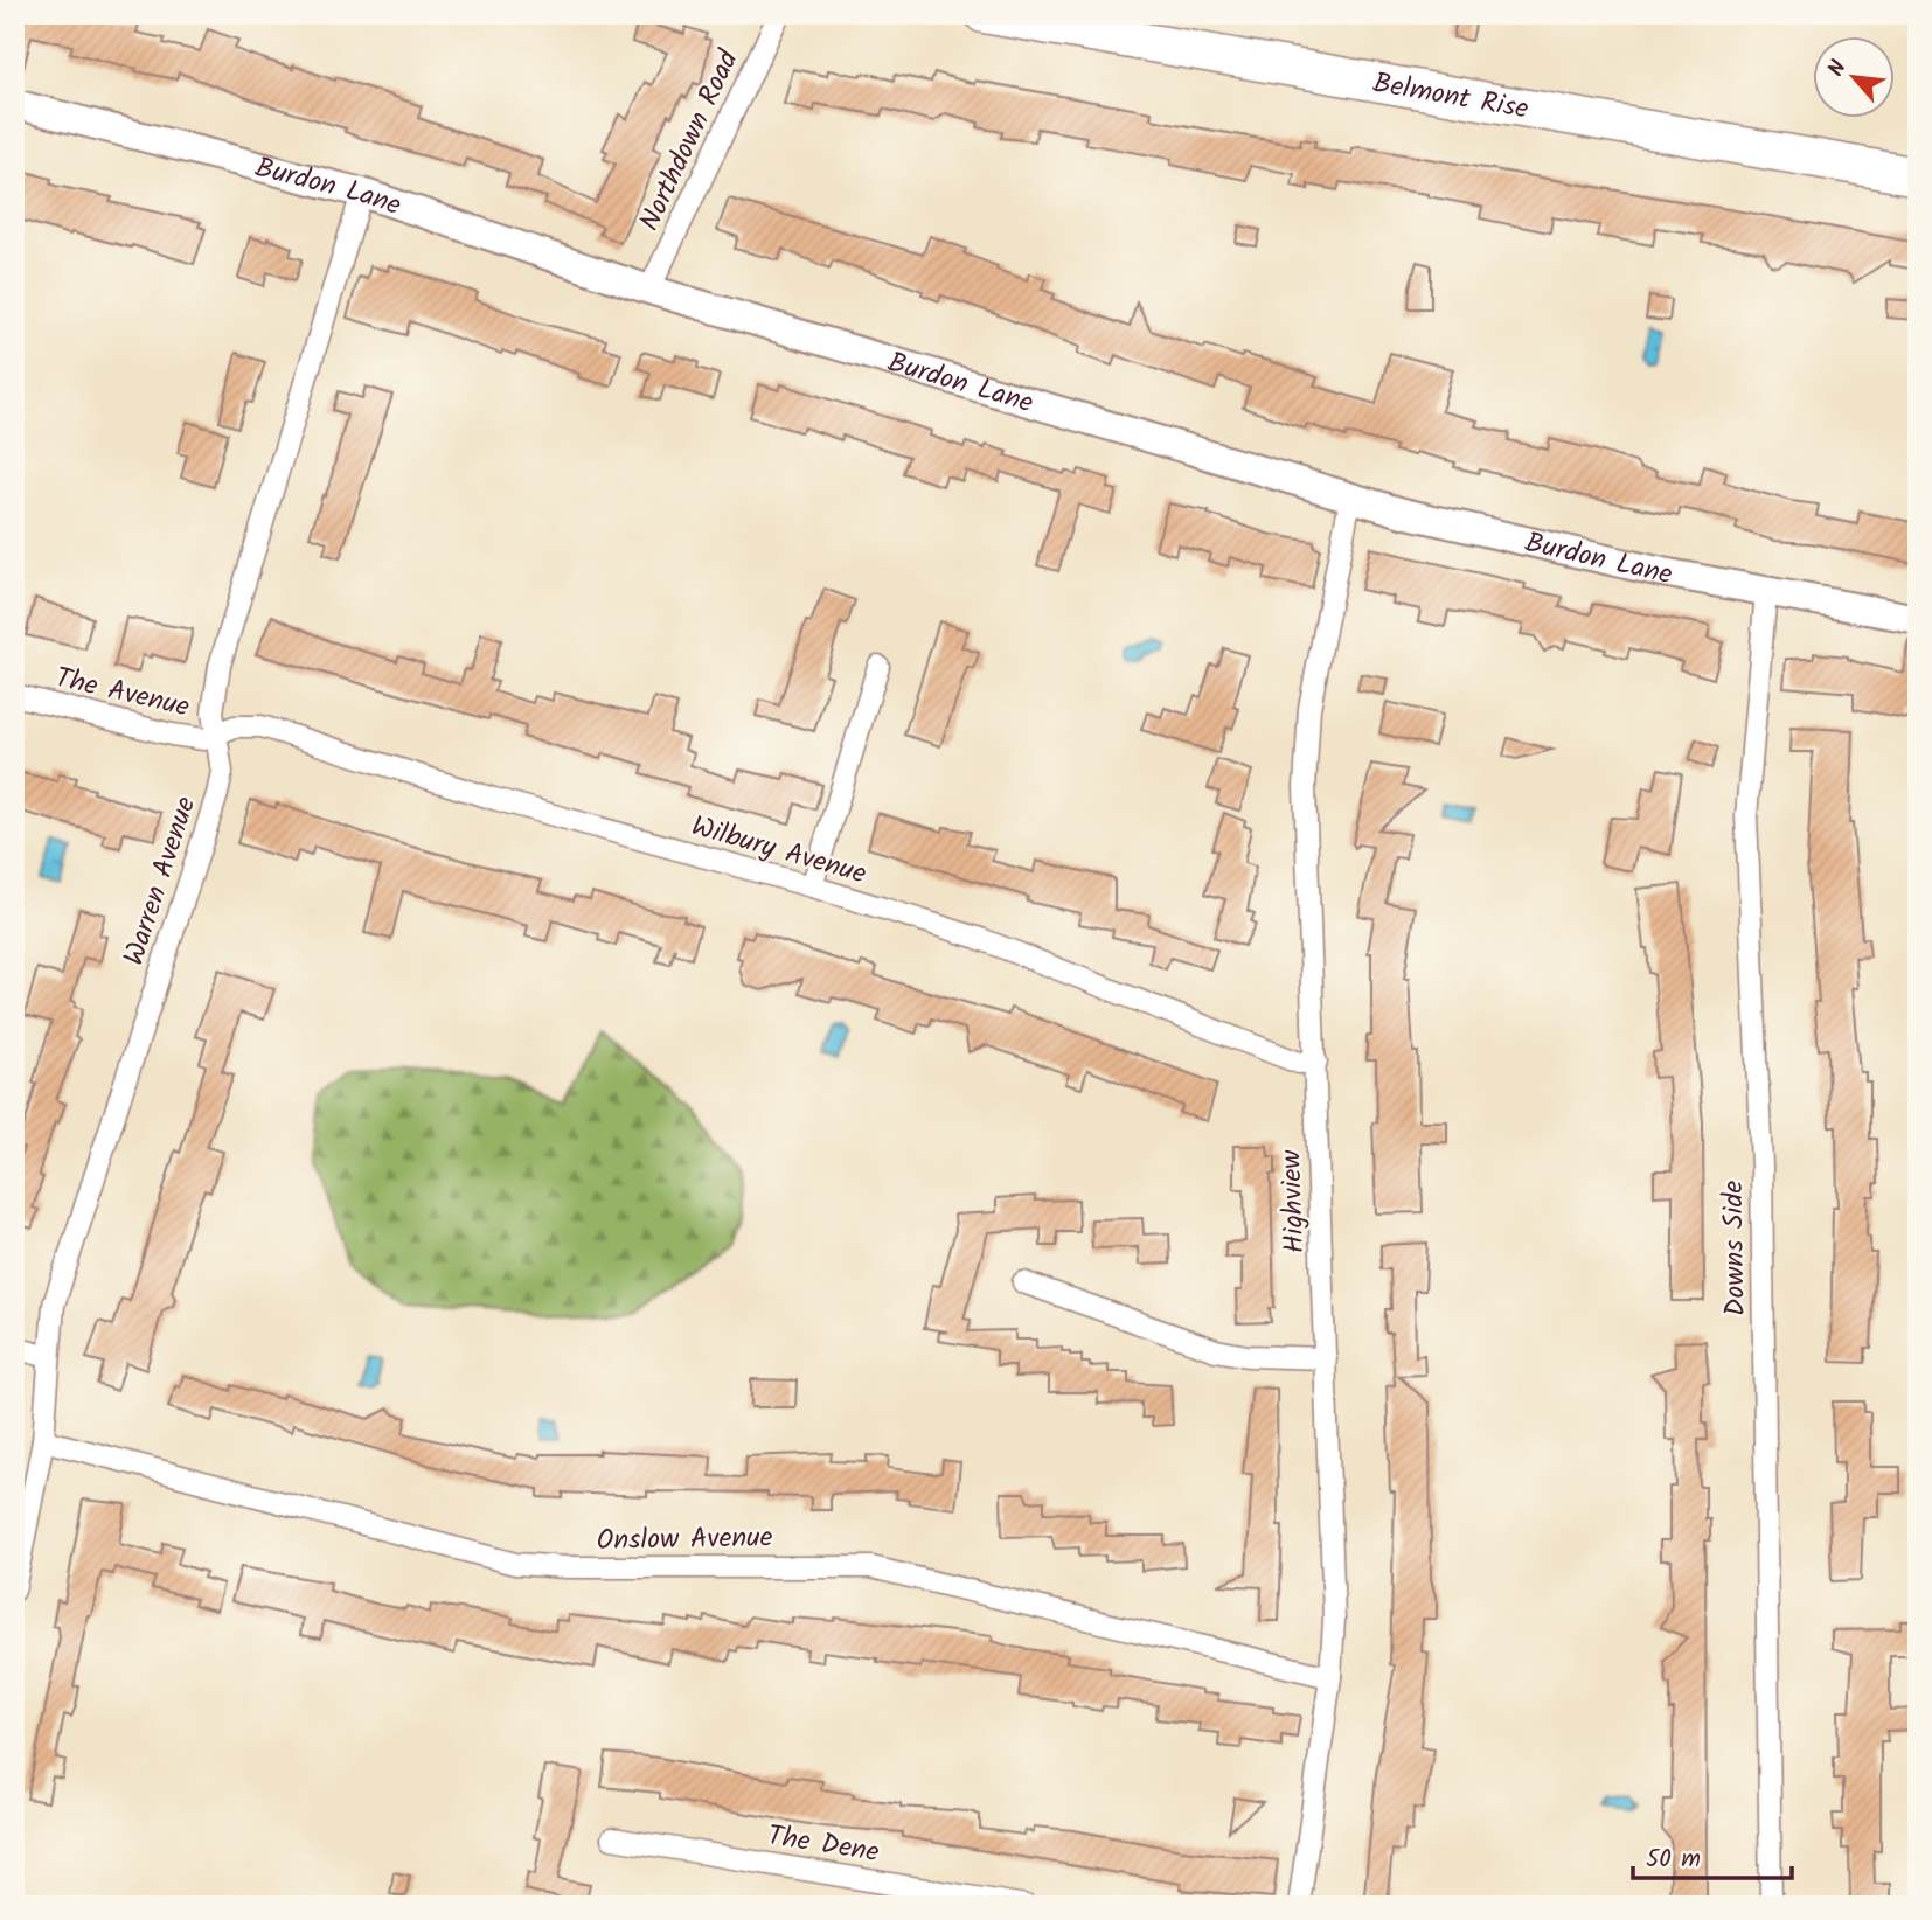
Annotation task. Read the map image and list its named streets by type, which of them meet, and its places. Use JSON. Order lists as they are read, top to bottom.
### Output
{
  "streets": {
    "highway": ["Belmont Rise"],
    "street": [
      "Northdown Road",
      "Burdon Lane",
      "The Avenue",
      "Wilbury Avenue",
      "Warren Avenue",
      "Highview",
      "Downs Side",
      "Onslow Avenue",
      "The Dene"
    ]
  },
  "crossings": [
    ["Northdown Road", "Burdon Lane"],
    ["Burdon Lane", "Warren Avenue"],
    ["Burdon Lane", "Highview"],
    ["Burdon Lane", "Downs Side"],
    ["The Avenue", "Wilbury Avenue"],
    ["The Avenue", "Warren Avenue"],
    ["Wilbury Avenue", "Warren Avenue"],
    ["Wilbury Avenue", "Highview"],
    ["Warren Avenue", "Onslow Avenue"],
    ["Highview", "Onslow Avenue"]
  ],
  "scale_bar": "50 m",
  "north": "top left"
}
